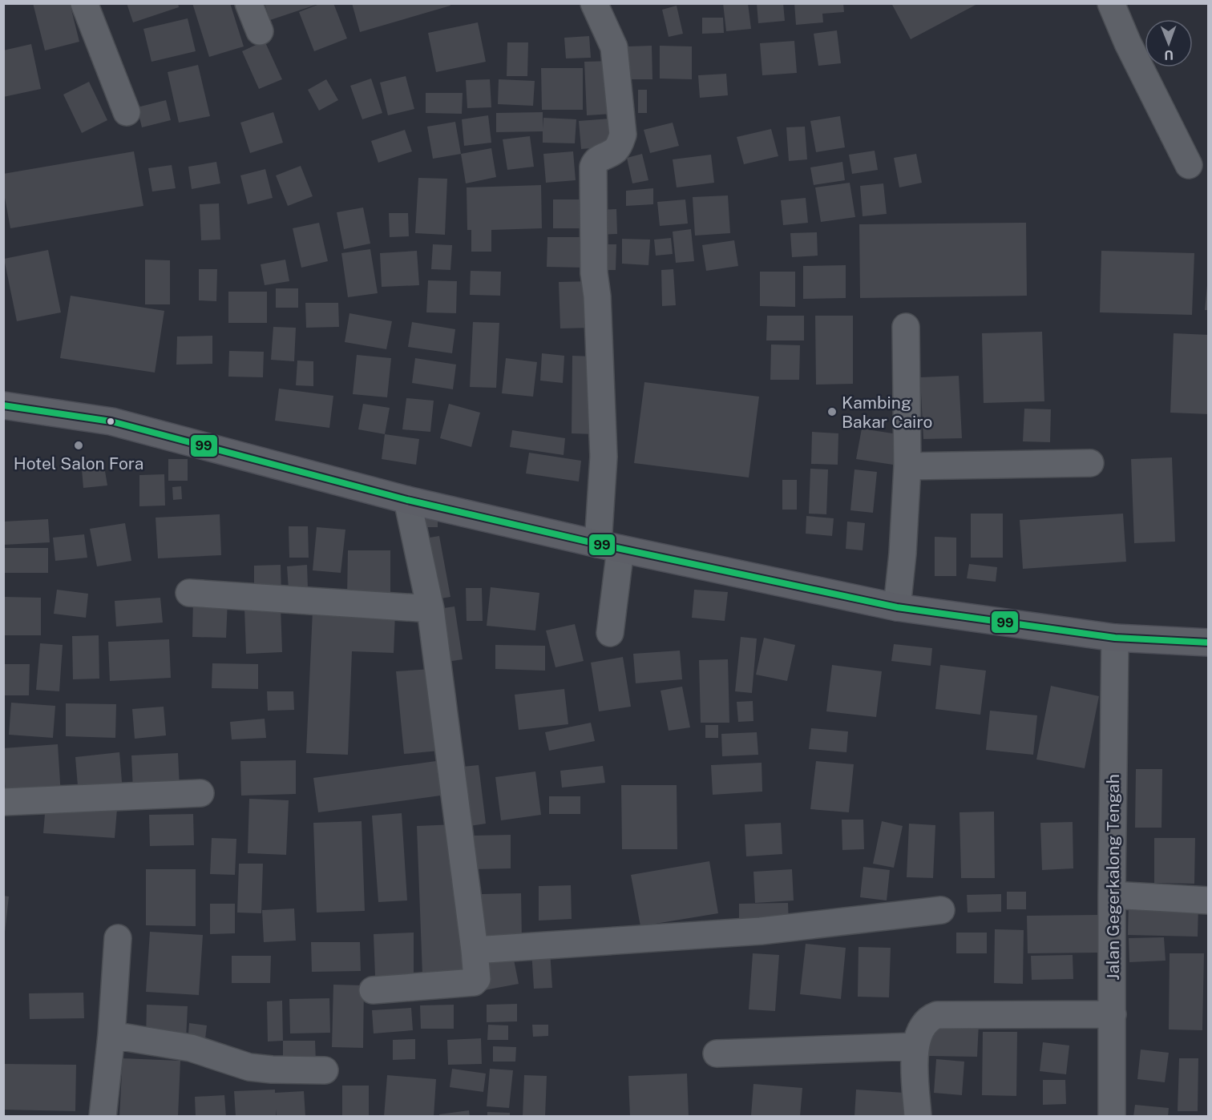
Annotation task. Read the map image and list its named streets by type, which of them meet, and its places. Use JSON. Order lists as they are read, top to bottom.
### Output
{
  "streets": {
    "street": ["Jalan Gegerkalong Tengah"]
  },
  "places": ["Kambing Bakar Cairo", "Hotel Salon Fora"],
  "lines": ["transit line 99"],
  "north": "bottom"
}
